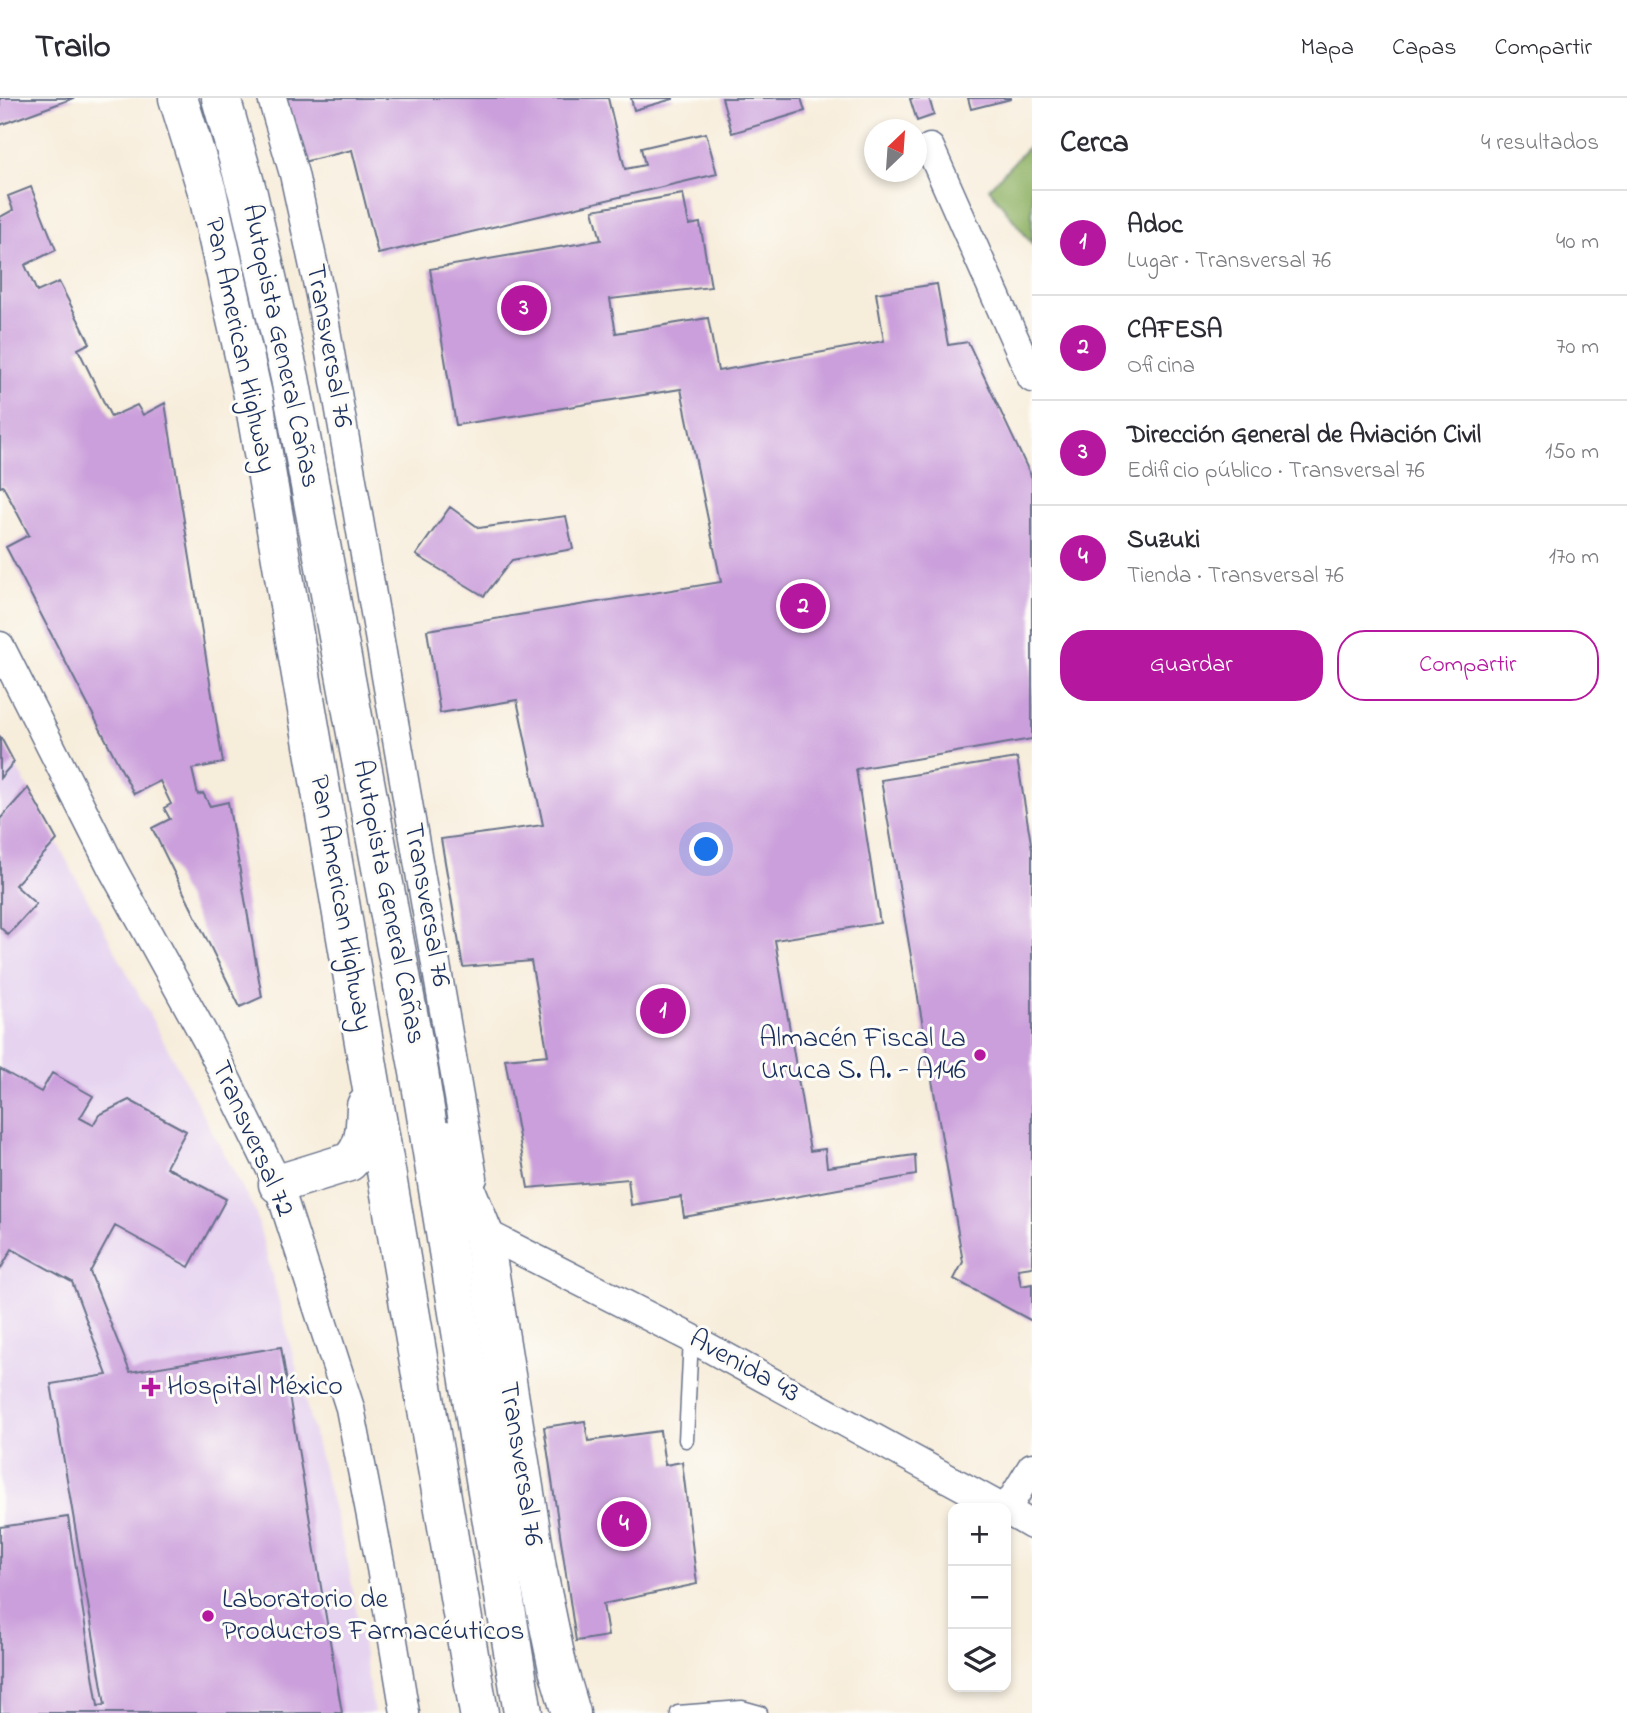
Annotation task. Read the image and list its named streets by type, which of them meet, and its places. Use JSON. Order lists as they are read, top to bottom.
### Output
{
  "streets": {
    "main road": ["Pan American Highway", "Autopista General Cañas", "Transversal 76"],
    "street": ["Transversal 72", "Avenida 43"]
  },
  "crossings": [
    ["Transversal 76", "Avenida 43"]
  ],
  "places": {
    "other": ["Almacén Fiscal La Uruca S. A. - A146", "Laboratorio de Productos Farmacéuticos"],
    "health": ["Hospital México"]
  },
  "north": "top right",
  "page": {
    "header": "Trailo",
    "nav": ["Mapa", "Capas", "Compartir"],
    "heading": ["Cerca", "4 resultados"],
    "list": [
      {
        "mark": "1",
        "name": "Adoc",
        "note": "Lugar · Transversal 76",
        "value": "40 m"
      },
      {
        "mark": "2",
        "name": "CAFESA",
        "note": "Oficina",
        "value": "70 m"
      },
      {
        "mark": "3",
        "name": "Dirección General de Aviación Civil",
        "note": "Edificio público · Transversal 76",
        "value": "150 m"
      },
      {
        "mark": "4",
        "name": "Suzuki",
        "note": "Tienda · Transversal 76",
        "value": "170 m"
      }
    ],
    "pins": [
      "3",
      "2",
      "1",
      "4"
    ],
    "buttons": ["Guardar", "Compartir"],
    "map_buttons": ["+", "−"]
  }
}
